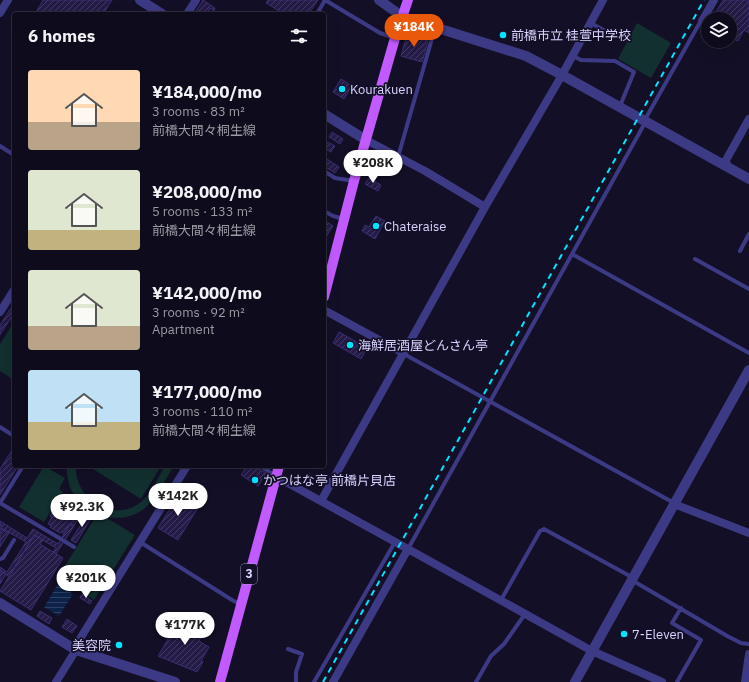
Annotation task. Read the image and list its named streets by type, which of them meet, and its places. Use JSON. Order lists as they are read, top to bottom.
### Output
{
  "streets": {
    "main road": ["3"]
  },
  "places": [
    "前橋市立 桂萱中学校",
    "Kourakuen",
    "Chateraise",
    "海鮮居酒屋どんさん亭",
    "かつはな亭 前橋片貝店",
    "7-Eleven",
    "美容院"
  ],
  "page": {
    "heading": "6 homes",
    "price": [
      "¥184K",
      "¥208K",
      "¥142K",
      "¥92.3K",
      "¥201K",
      "¥177K"
    ],
    "list": [
      {
        "name": "¥184,000/mo",
        "note": "3 rooms · 83 m² · 前橋大間々桐生線"
      },
      {
        "name": "¥208,000/mo",
        "note": "5 rooms · 133 m² · 前橋大間々桐生線"
      },
      {
        "name": "¥142,000/mo",
        "note": "3 rooms · 92 m² · Apartment"
      },
      {
        "name": "¥177,000/mo",
        "note": "3 rooms · 110 m² · 前橋大間々桐生線"
      }
    ]
  }
}
